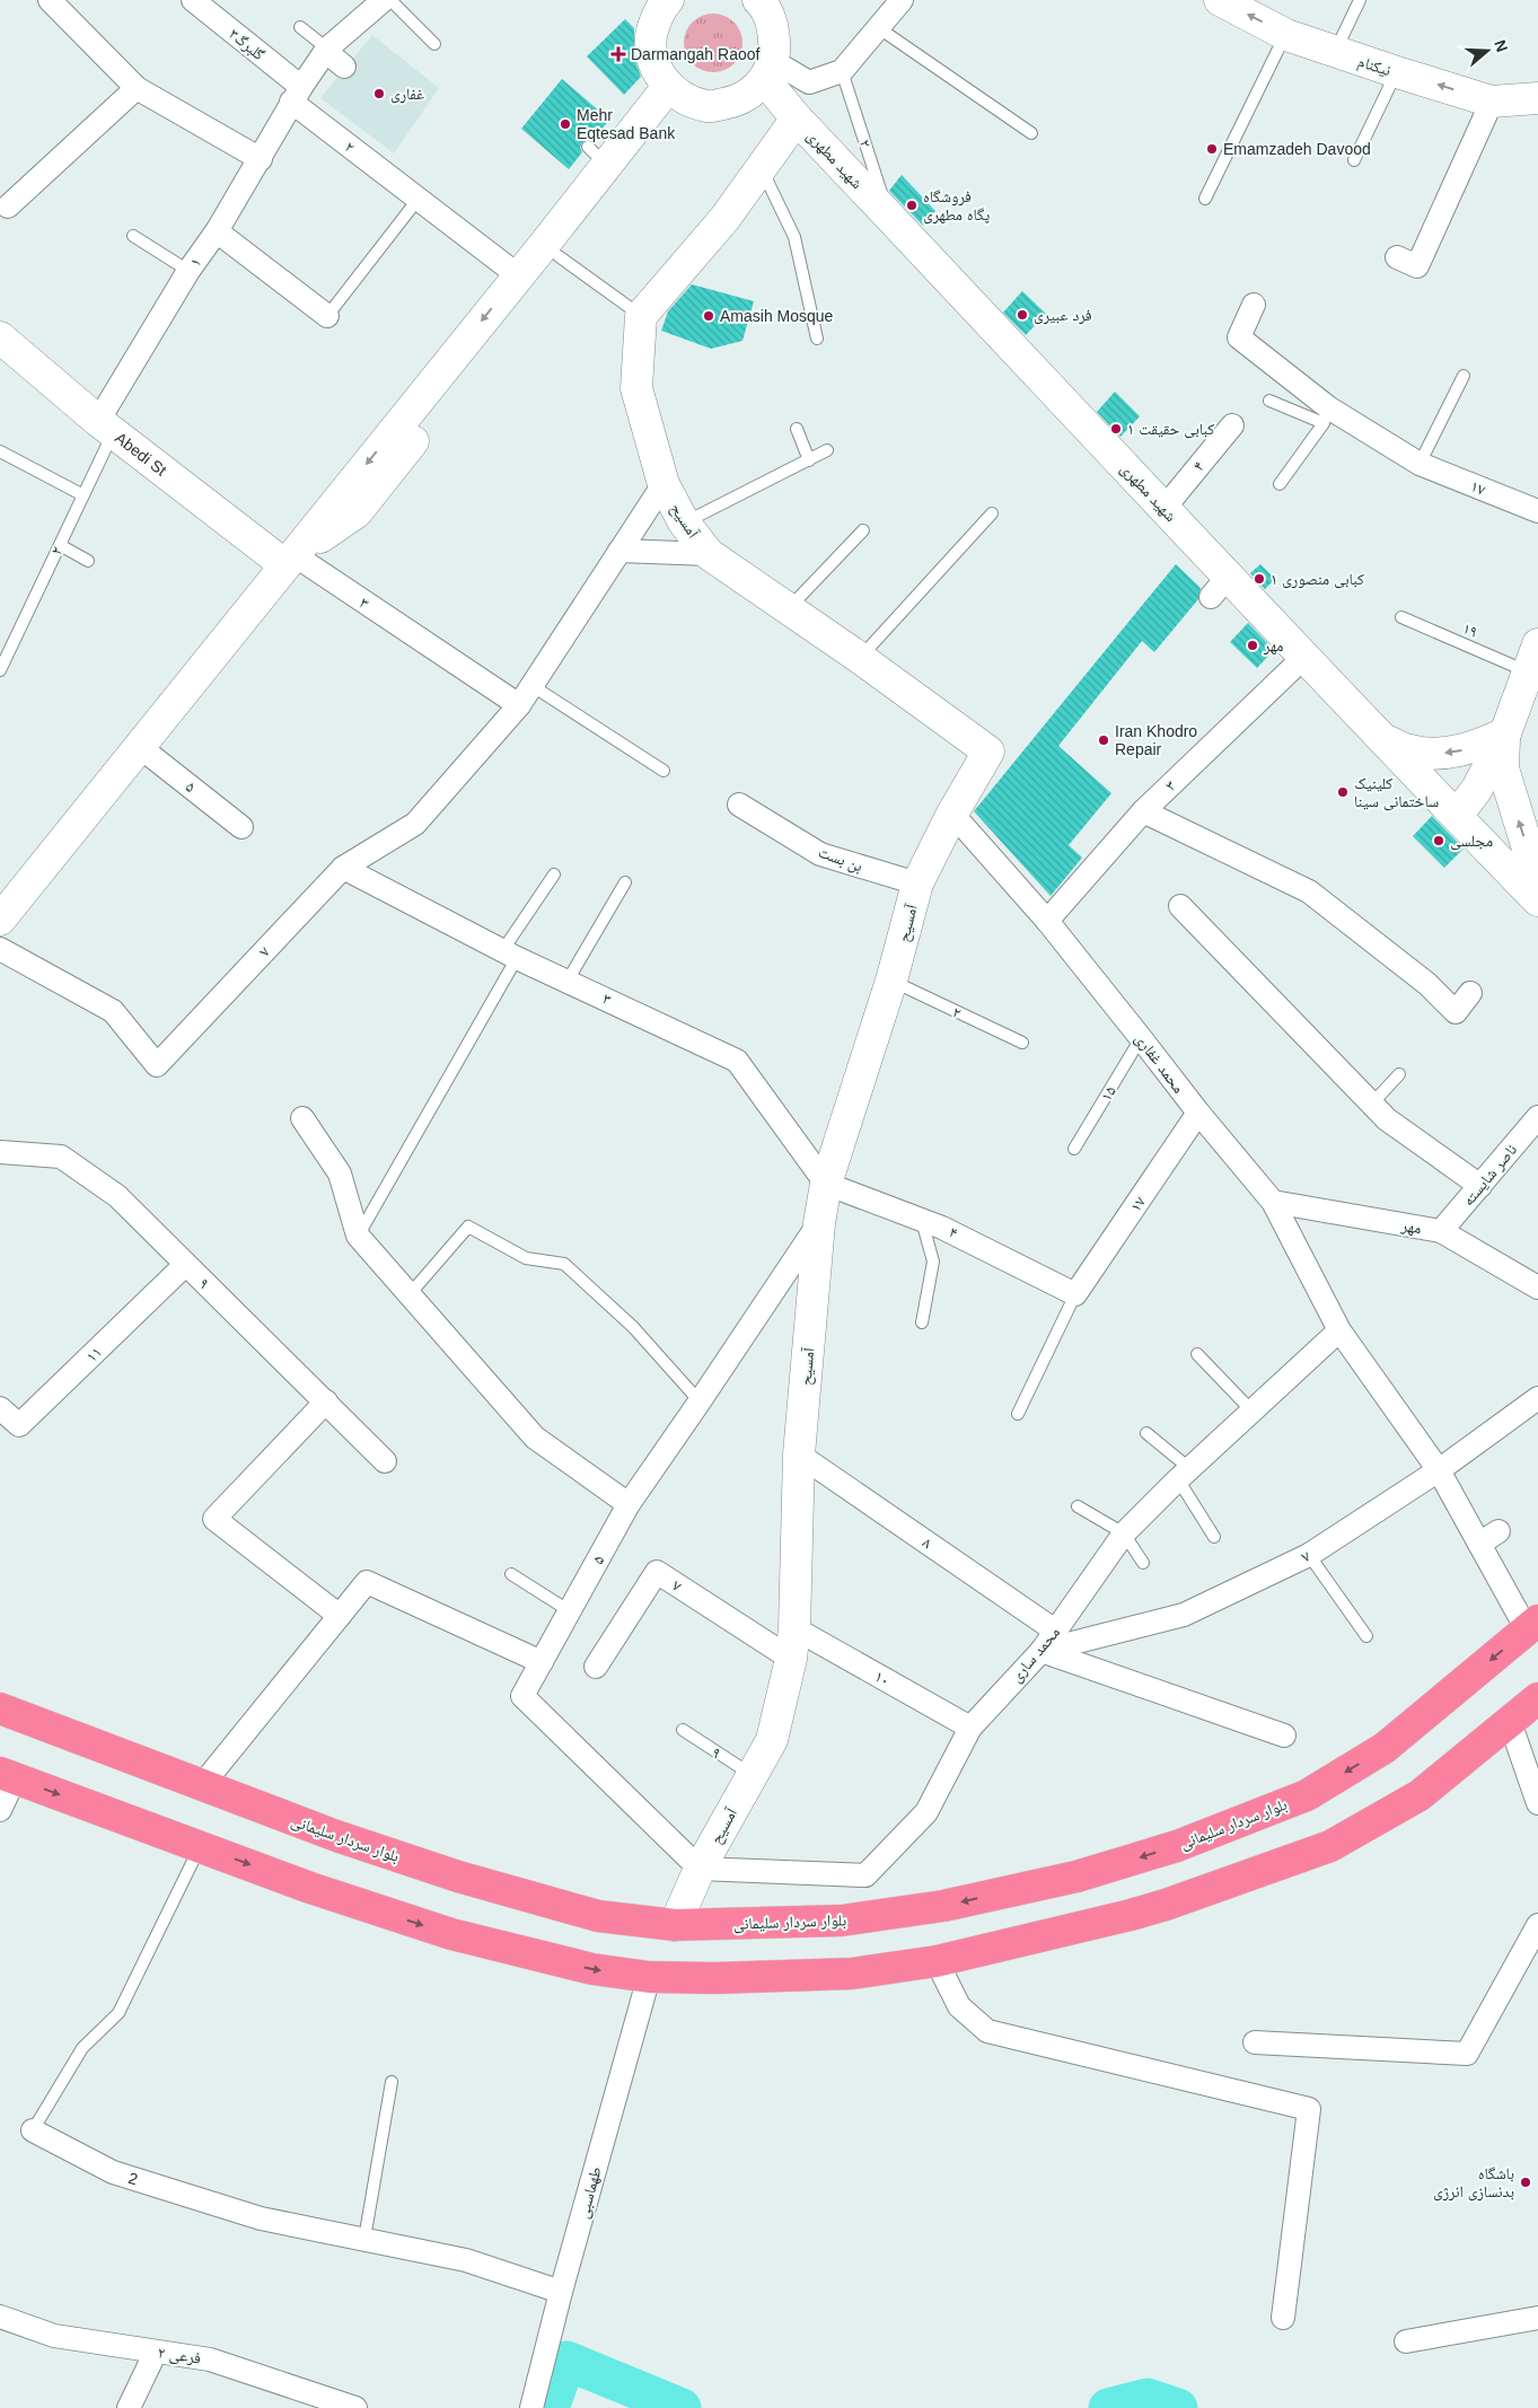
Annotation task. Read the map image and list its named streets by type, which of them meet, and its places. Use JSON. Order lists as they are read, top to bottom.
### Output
{
  "streets": {
    "highway": ["بلوار سردار سلیمانی"],
    "main road": [
      "نیکنام",
      "شهید مطهری",
      "Abedi St",
      "آمسیح"
    ],
    "street": [
      "گلبرگ۳",
      "۲",
      "۱",
      "۴",
      "۱۷",
      "۳",
      "۵",
      "بن بست",
      "۷",
      "محمد غفاری",
      "ناصر شایسته",
      "مهر",
      "۹",
      "۱۱",
      "۸",
      "محمد ساری",
      "۱۰",
      "2",
      "طهماسبی",
      "فرعی ۲"
    ],
    "lane": ["۱۹", "۱۵"]
  },
  "crossings": [
    ["گلبرگ۳", "۲"],
    ["گلبرگ۳", "۱"],
    ["۲", "شهید مطهری"],
    ["۲", "۱"],
    ["۲", "Abedi St"],
    ["۲", "آمسیح"],
    ["شهید مطهری", "۴"],
    ["شهید مطهری", "۳"],
    ["۱", "Abedi St"],
    ["Abedi St", "۳"],
    ["۴", "۱۷"],
    ["۴", "آمسیح"],
    ["۴", "۳"],
    ["۱۷", "محمد غفاری"],
    ["آمسیح", "۳"],
    ["آمسیح", "۵"],
    ["آمسیح", "بن بست"],
    ["آمسیح", "۷"],
    ["آمسیح", "محمد غفاری"],
    ["آمسیح", "۹"],
    ["آمسیح", "۸"],
    ["آمسیح", "محمد ساری"],
    ["آمسیح", "۱۰"],
    ["آمسیح", "بلوار سردار سلیمانی"],
    ["۳", "۷"],
    ["۳", "محمد غفاری"],
    ["۵", "محمد ساری"],
    ["۷", "محمد غفاری"],
    ["۷", "محمد ساری"],
    ["محمد غفاری", "۱۵"],
    ["محمد غفاری", "مهر"],
    ["محمد غفاری", "محمد ساری"],
    ["محمد غفاری", "بلوار سردار سلیمانی"],
    ["ناصر شایسته", "مهر"],
    ["۹", "۱۱"],
    ["۸", "محمد ساری"],
    ["محمد ساری", "۱۰"],
    ["2", "طهماسبی"]
  ],
  "one_way": ["نیکنام"],
  "places": {
    "health": ["Darmangah Raoof"],
    "other": [
      "غفاری",
      "Mehr Eqtesad Bank",
      "Emamzadeh Davood",
      "فروشگاه پگاه مطهری",
      "فرد عبیری",
      "Amasih Mosque",
      "کبابی حقیقت ۱",
      "کبابی منصوری ۱",
      "مهر",
      "Iran Khodro Repair",
      "کلینیک ساختمانی سینا",
      "مجلسی",
      "باشگاه بدنسازی انرژی"
    ]
  },
  "north": "right"
}
